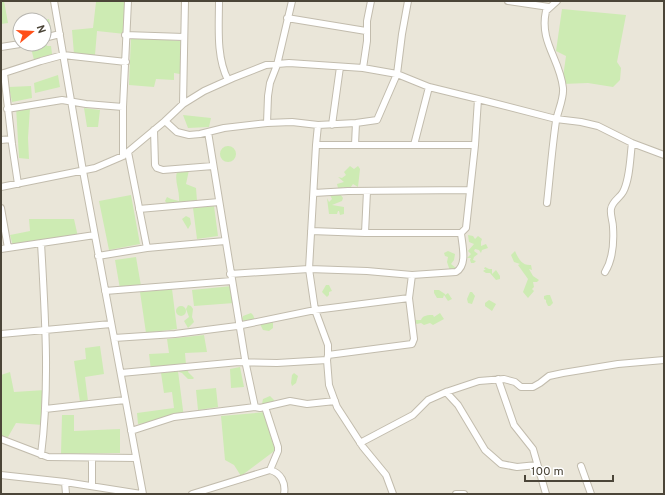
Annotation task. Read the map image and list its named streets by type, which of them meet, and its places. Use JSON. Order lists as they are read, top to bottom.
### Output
{
  "scale_bar": "100 m",
  "north": "right"
}
